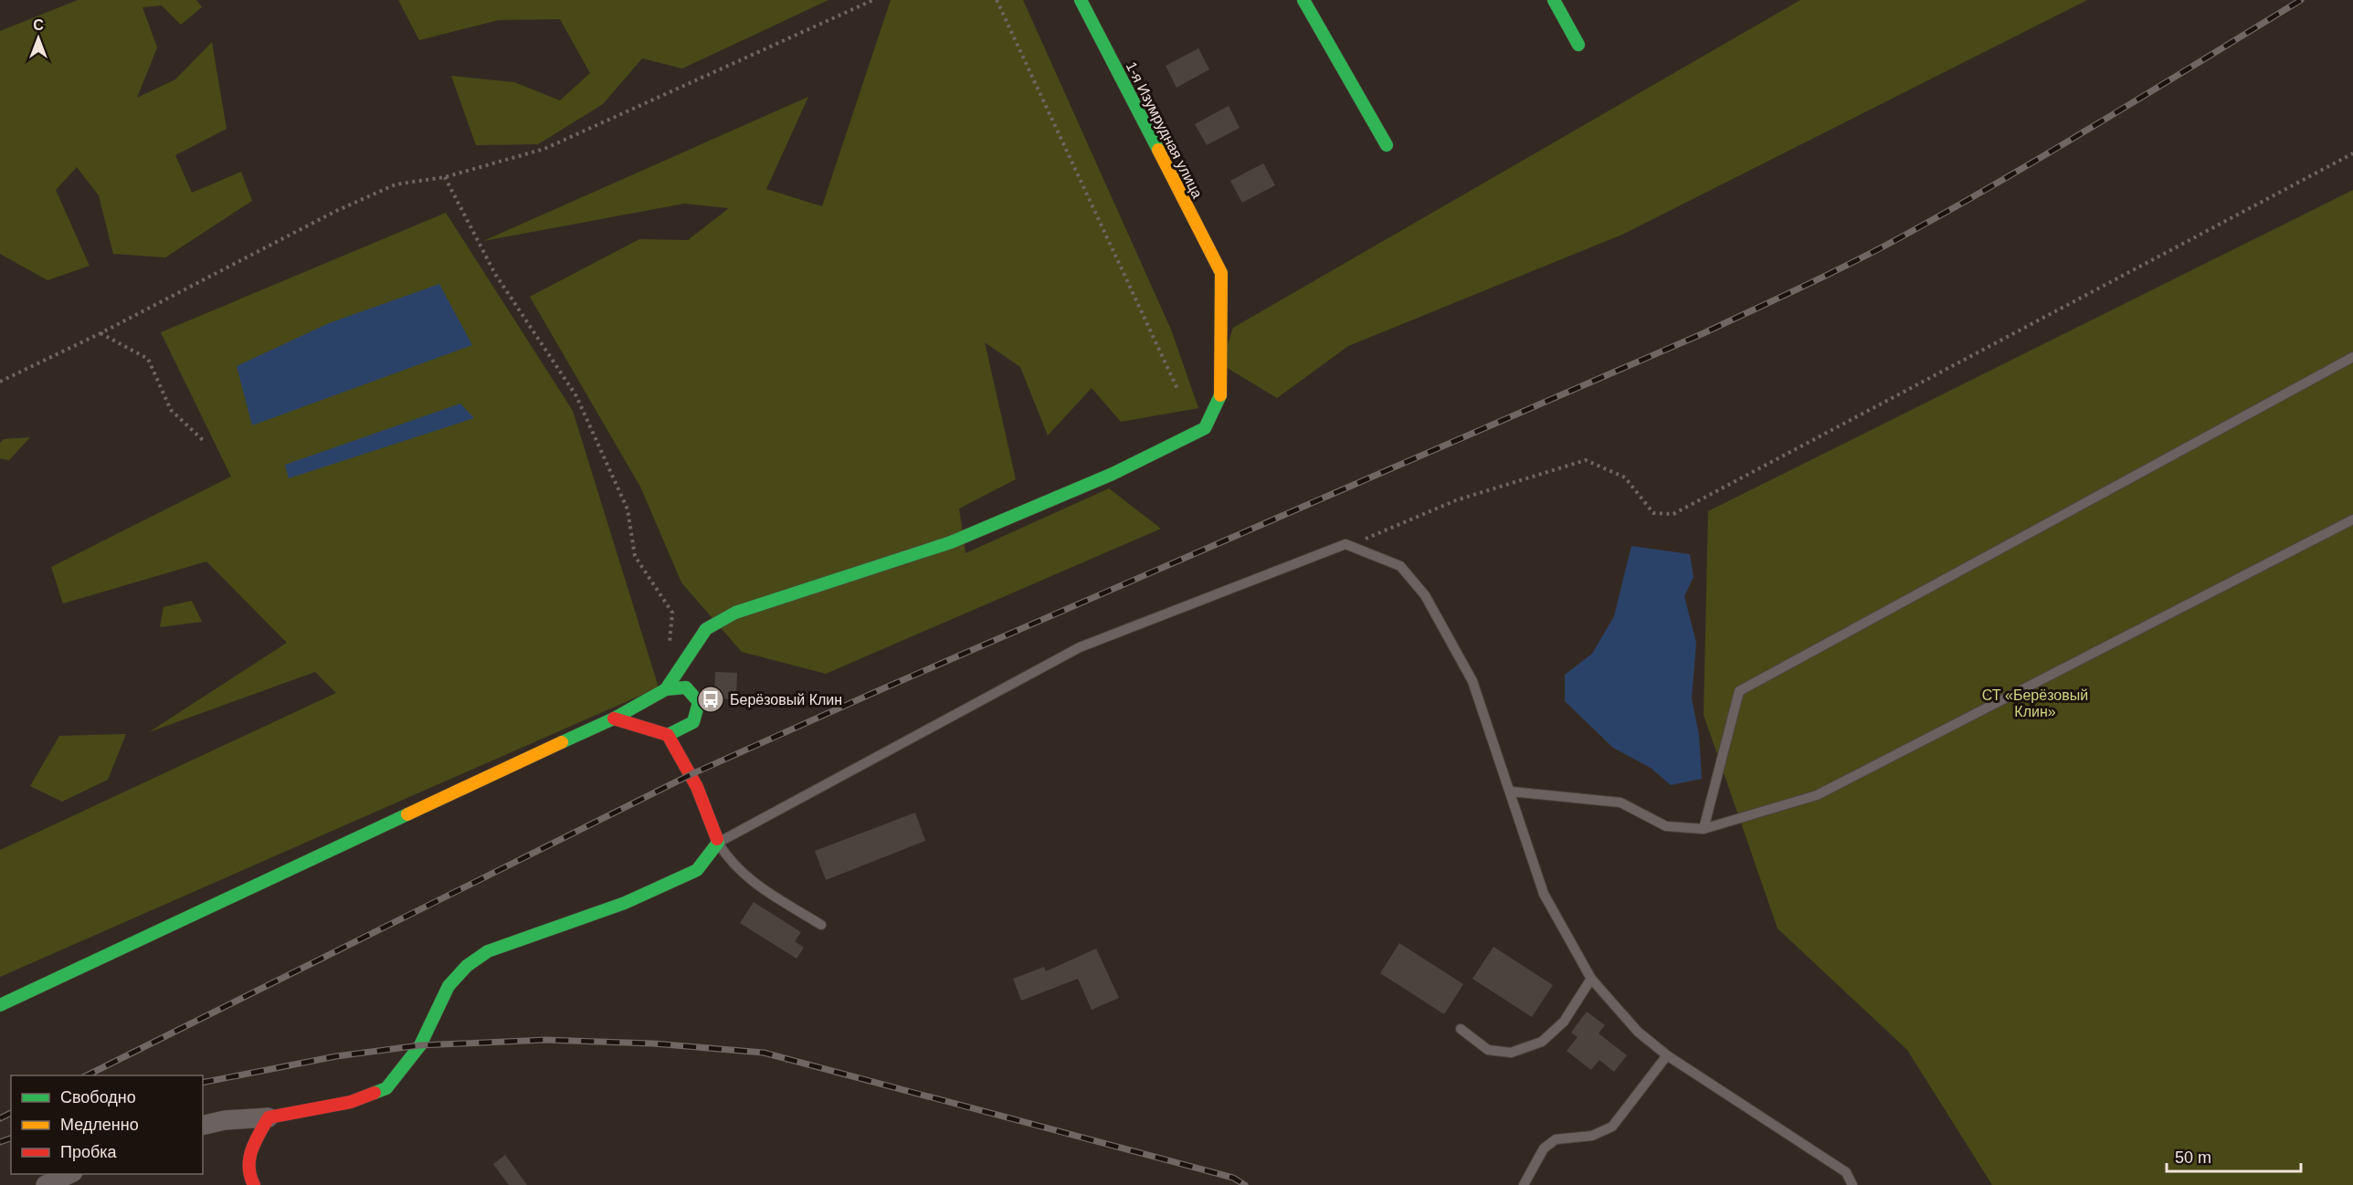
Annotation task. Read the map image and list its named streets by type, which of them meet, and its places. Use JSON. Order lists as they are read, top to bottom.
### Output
{
  "streets": {
    "street": ["1-я Изумрудная улица"]
  },
  "parks": ["СТ «Берёзовый Клин»"],
  "places": {
    "bus stop": ["Берёзовый Клин"]
  },
  "legend": ["Свободно", "Медленно", "Пробка"],
  "scale_bar": "50 m",
  "north": "top"
}
